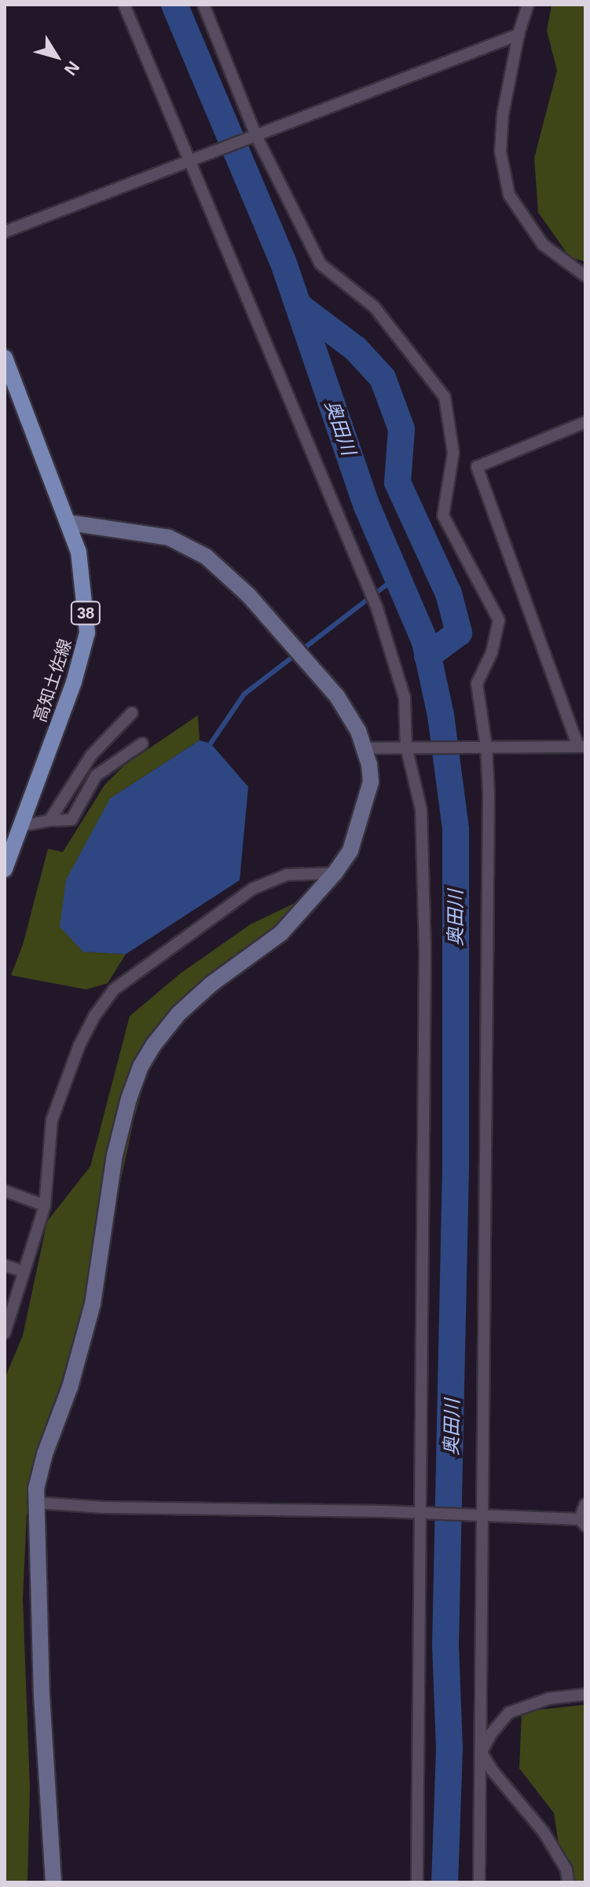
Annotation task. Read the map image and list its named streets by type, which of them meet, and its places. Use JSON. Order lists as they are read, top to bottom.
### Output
{
  "streets": {
    "main road": ["38", "高知土佐線"]
  },
  "water": ["奥田川"],
  "north": "bottom right"
}
